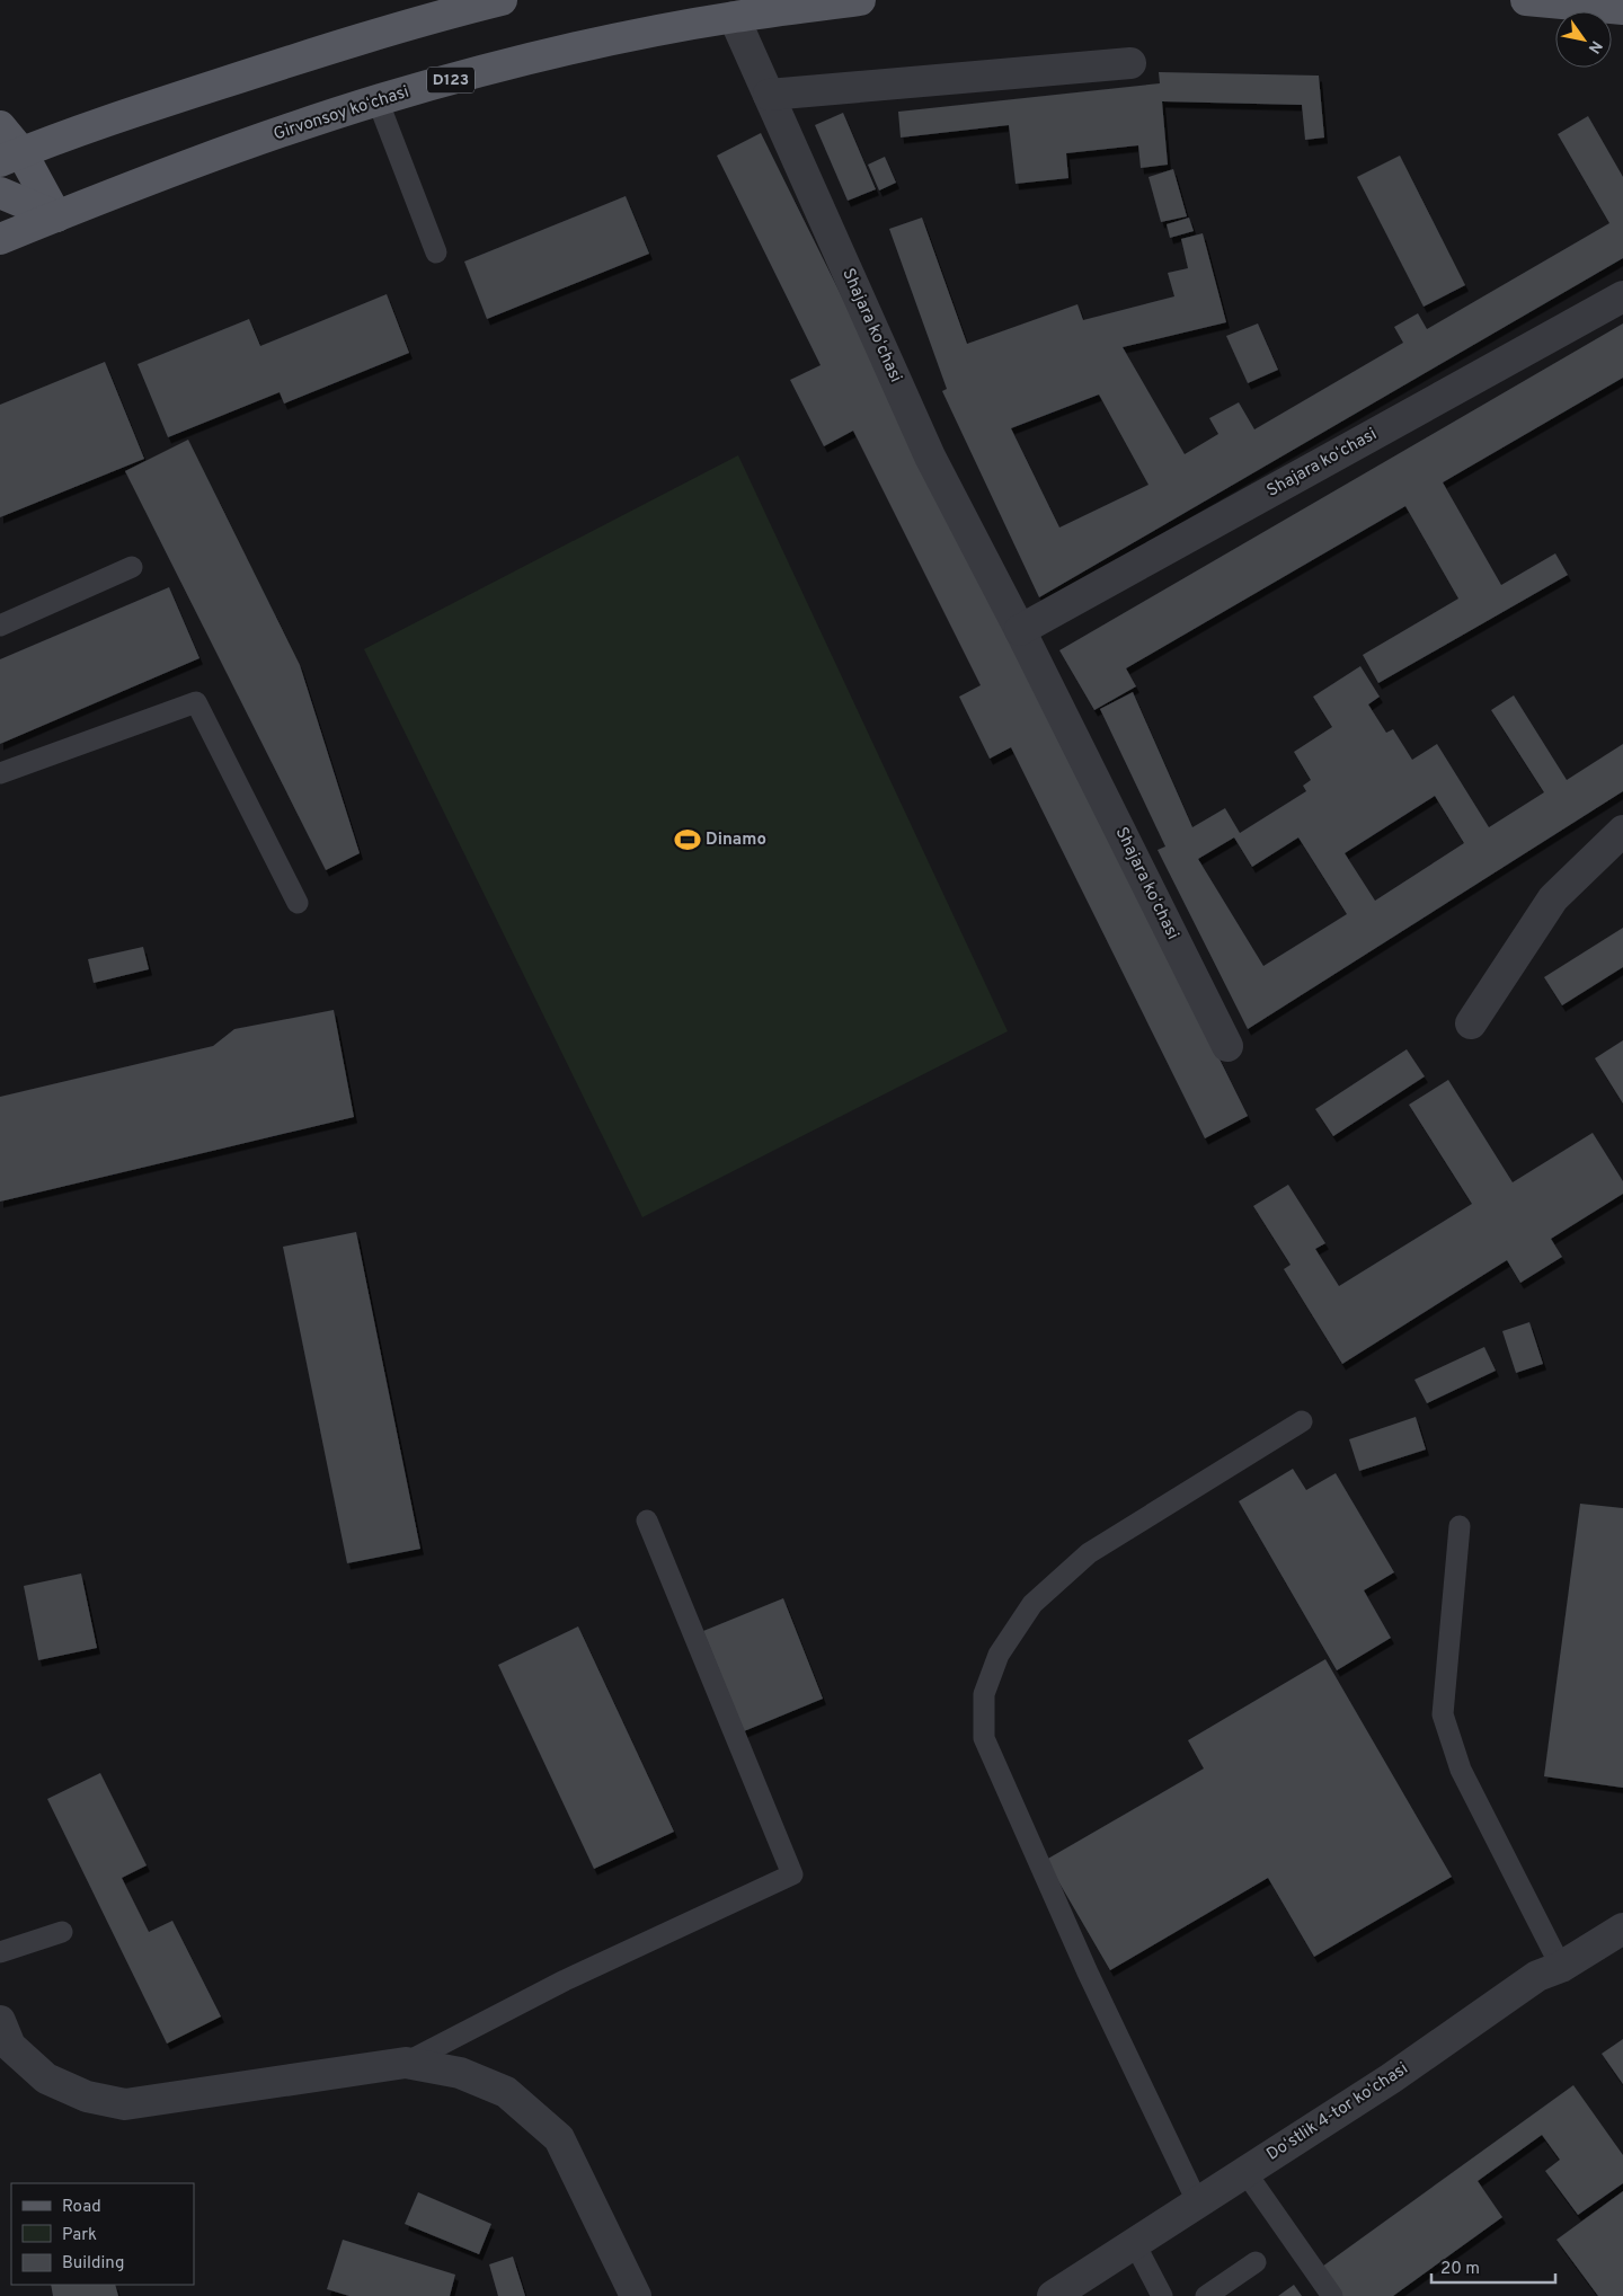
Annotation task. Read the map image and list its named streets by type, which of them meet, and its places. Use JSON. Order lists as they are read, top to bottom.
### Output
{
  "streets": {
    "main road": ["D123", "Girvonsoy koʻchasi"],
    "street": ["Shajara koʻchasi", "Doʻstlik 4-tor koʻchasi"]
  },
  "crossings": [
    ["Girvonsoy koʻchasi", "Shajara koʻchasi"]
  ],
  "places": {
    "sports": ["Dinamo"]
  },
  "legend": ["Road", "Park", "Building"],
  "scale_bar": "20 m",
  "north": "bottom right"
}
